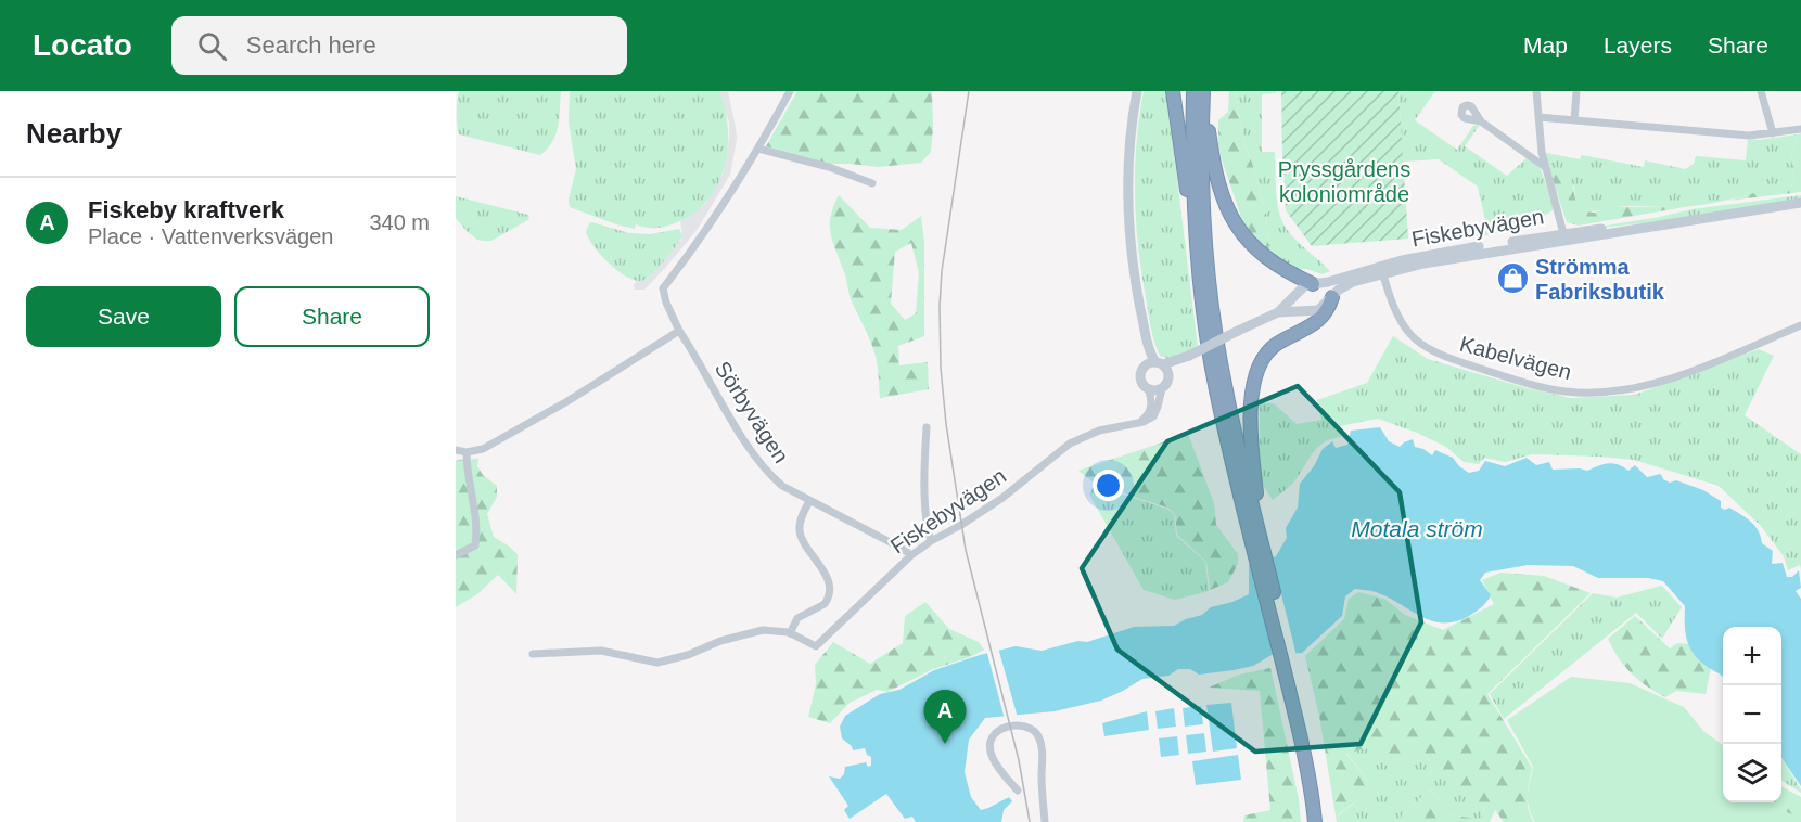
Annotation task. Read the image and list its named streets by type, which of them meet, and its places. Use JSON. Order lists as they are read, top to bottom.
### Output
{
  "streets": {
    "street": ["Fiskebyvägen", "Kabelvägen", "Sörbyvägen"]
  },
  "crossings": [
    ["Fiskebyvägen", "Kabelvägen"],
    ["Fiskebyvägen", "Sörbyvägen"]
  ],
  "water": ["Motala ström"],
  "parks": ["Pryssgårdens koloniområde"],
  "places": {
    "shop": ["Strömma Fabriksbutik"]
  },
  "page": {
    "header": "Locato",
    "search": "Search here",
    "nav": ["Map", "Layers", "Share"],
    "heading": "Nearby",
    "list": [
      {
        "mark": "A",
        "name": "Fiskeby kraftverk",
        "note": "Place · Vattenverksvägen",
        "value": "340 m"
      }
    ],
    "buttons": ["Save", "Share"],
    "map_buttons": ["+", "−"],
    "pins": "A"
  }
}
